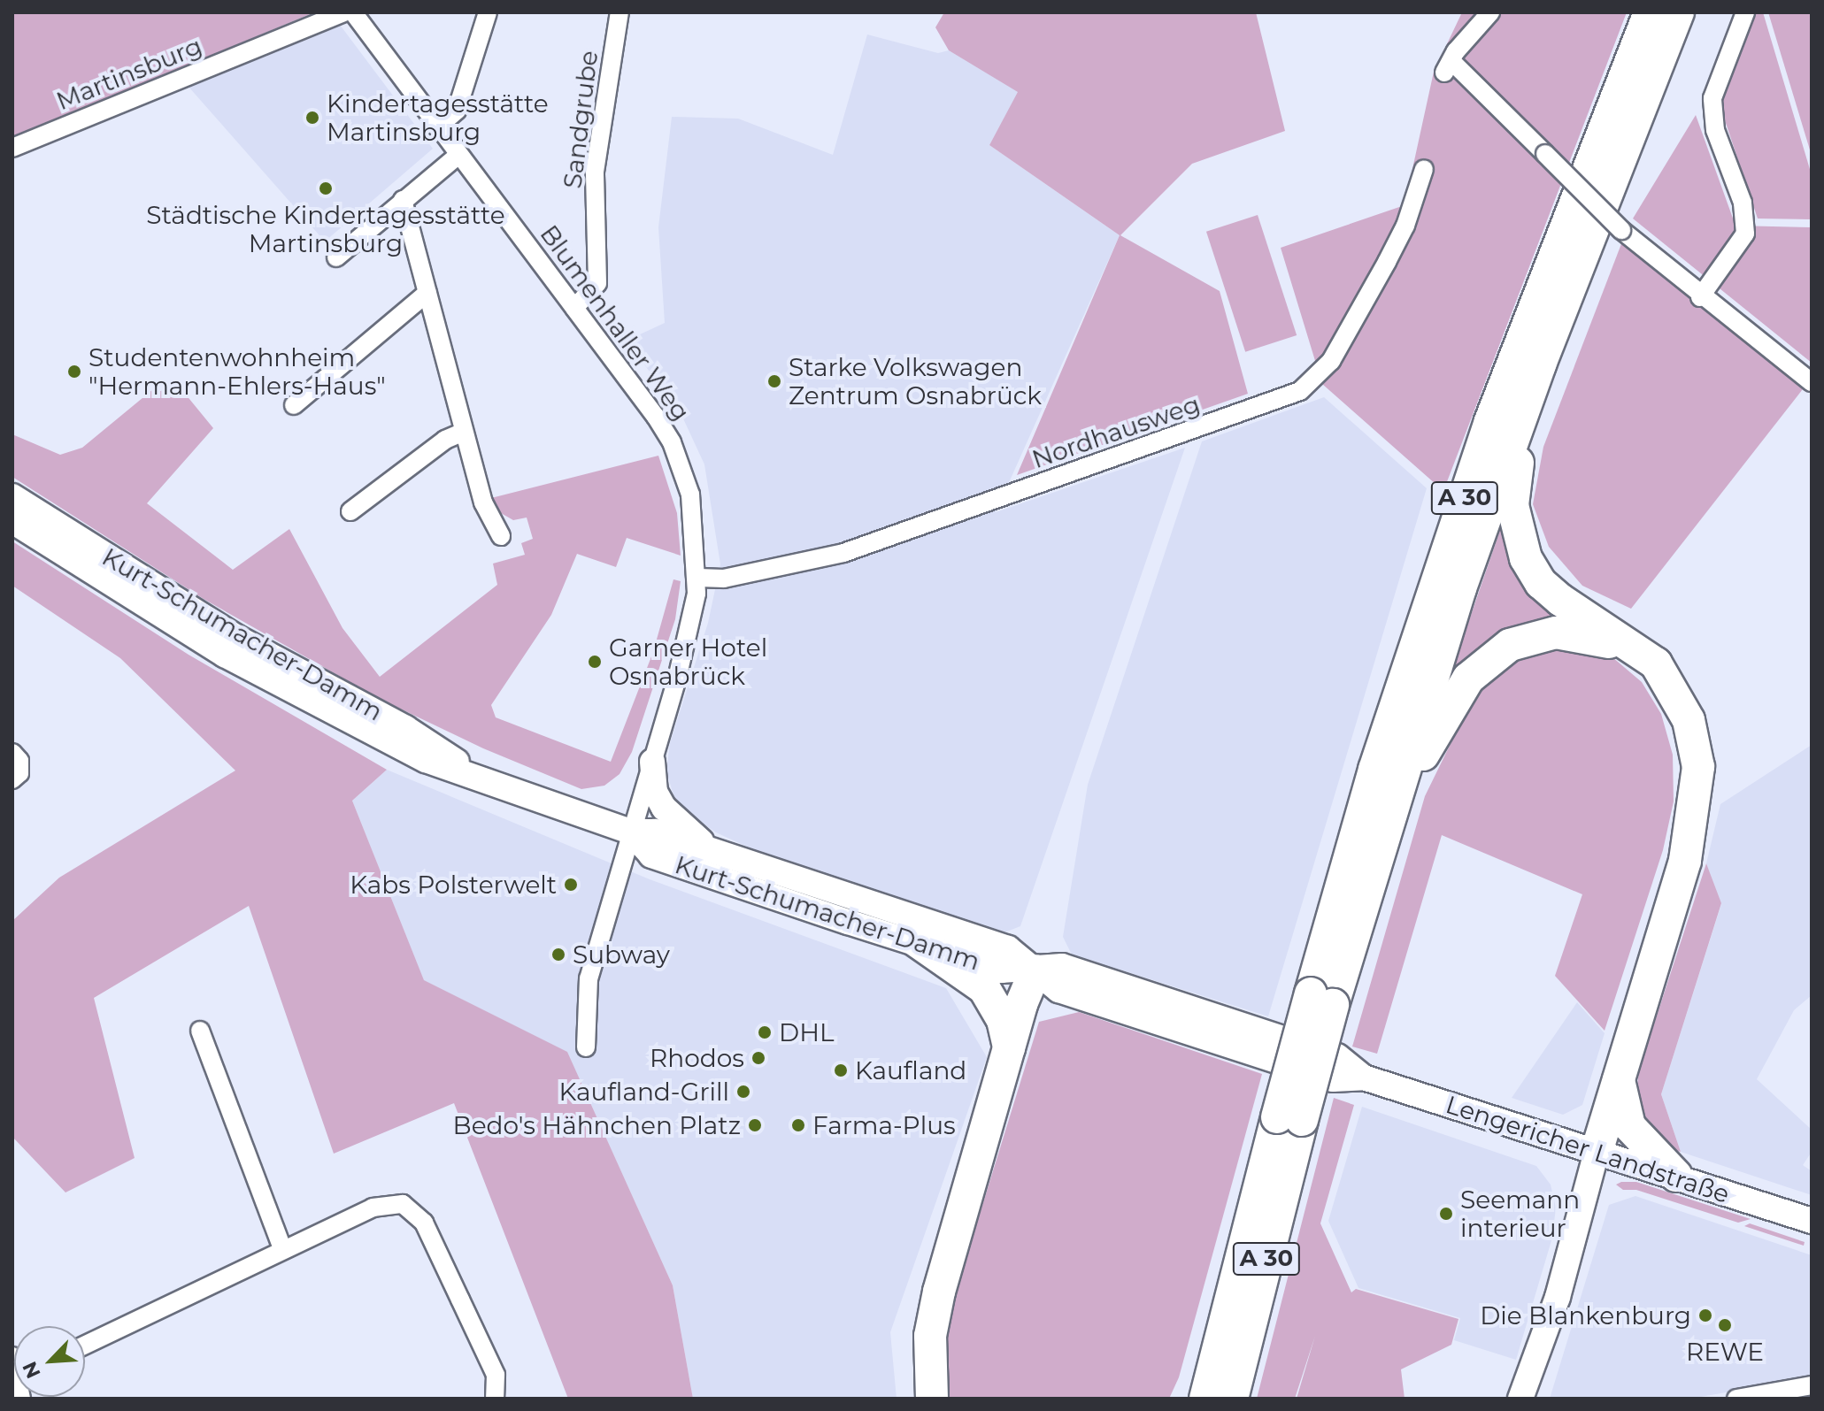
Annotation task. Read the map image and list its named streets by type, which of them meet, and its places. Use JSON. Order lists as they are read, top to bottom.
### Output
{
  "streets": {
    "highway": ["A 30"],
    "main road": ["Kurt-Schumacher-Damm", "Lengericher Landstraße"],
    "street": [
      "Martinsburg",
      "Sandgrube",
      "Blumenhaller Weg",
      "Nordhausweg"
    ]
  },
  "crossings": [
    ["Sandgrube", "Blumenhaller Weg"],
    ["Blumenhaller Weg", "Nordhausweg"],
    ["Blumenhaller Weg", "Kurt-Schumacher-Damm"],
    ["Kurt-Schumacher-Damm", "Lengericher Landstraße"]
  ],
  "places": [
    "Kindertagesstätte Martinsburg",
    "Städtische Kindertagesstätte Martinsburg",
    "Studentenwohnheim \"Hermann-Ehlers-Haus\"",
    "Starke Volkswagen Zentrum Osnabrück",
    "Garner Hotel Osnabrück",
    "Kabs Polsterwelt",
    "Subway",
    "DHL",
    "Rhodos",
    "Kaufland",
    "Kaufland-Grill",
    "Bedo's Hähnchen Platz",
    "Farma-Plus",
    "Seemann interieur",
    "Die Blankenburg",
    "REWE"
  ],
  "north": "bottom left"
}
